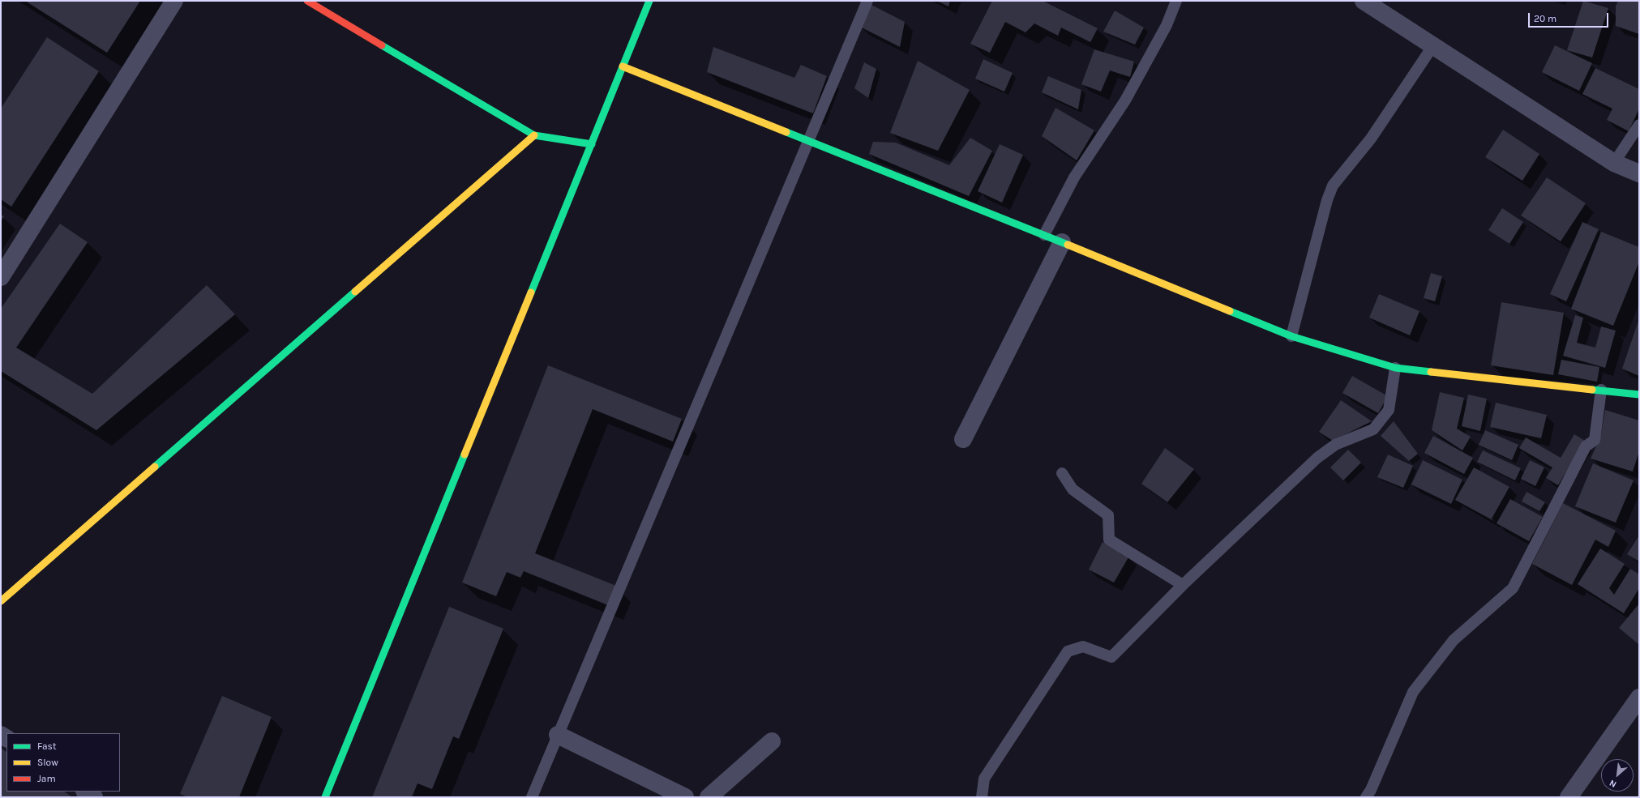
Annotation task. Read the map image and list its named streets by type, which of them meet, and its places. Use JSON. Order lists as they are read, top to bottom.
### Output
{
  "legend": ["Fast", "Slow", "Jam"],
  "scale_bar": "20 m",
  "north": "bottom left"
}
